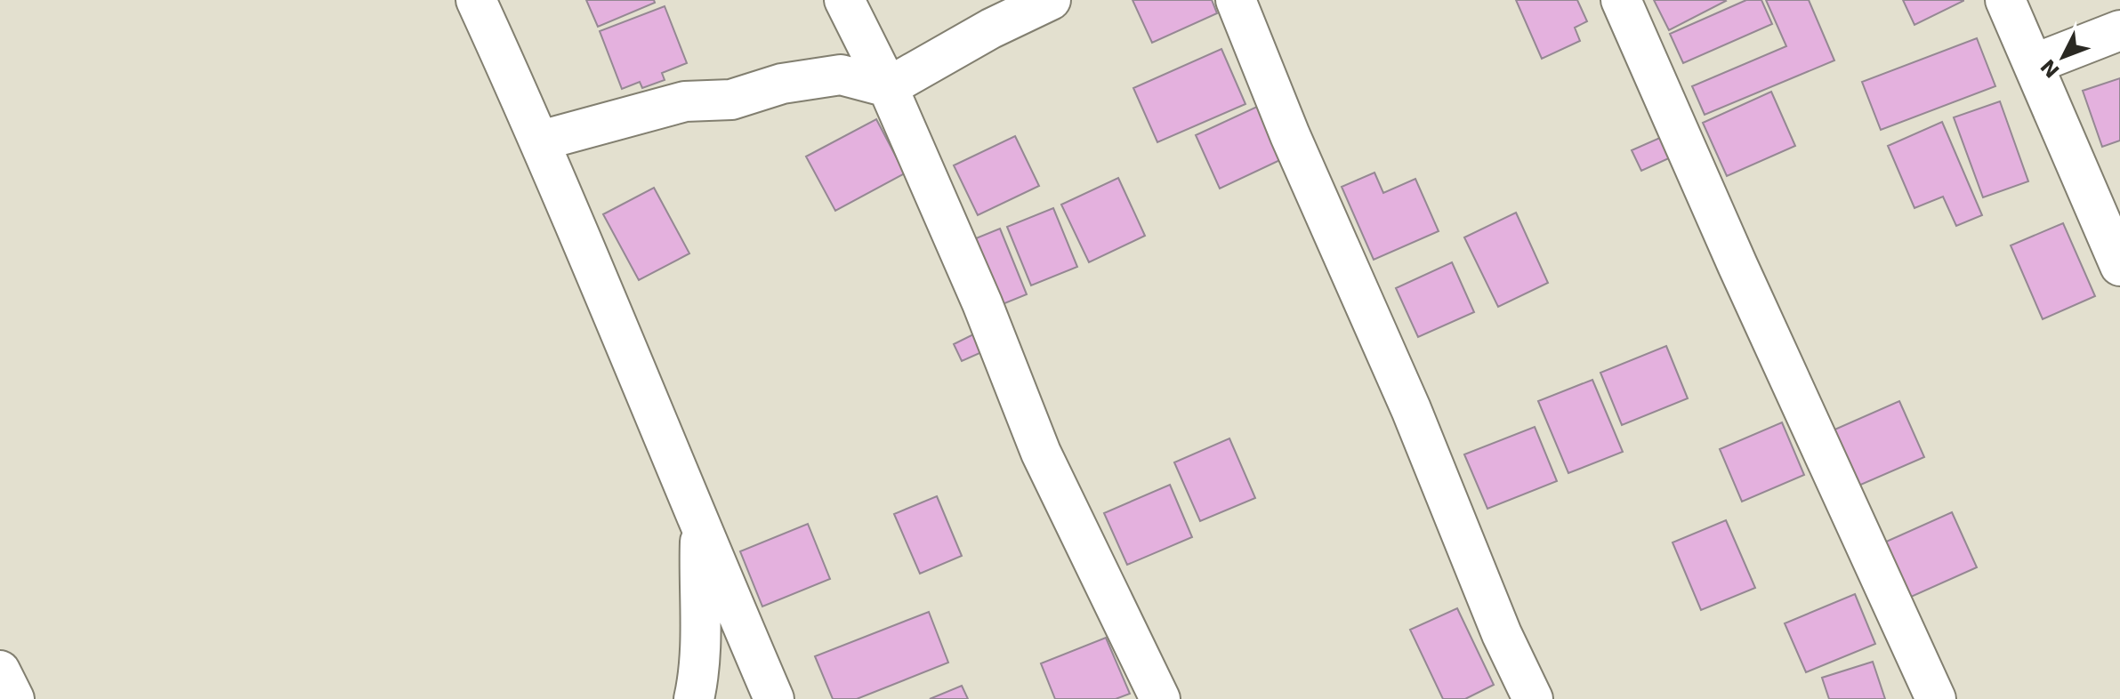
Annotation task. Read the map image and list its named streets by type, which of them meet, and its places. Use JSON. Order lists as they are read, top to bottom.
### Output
{
  "north": "bottom left"
}
